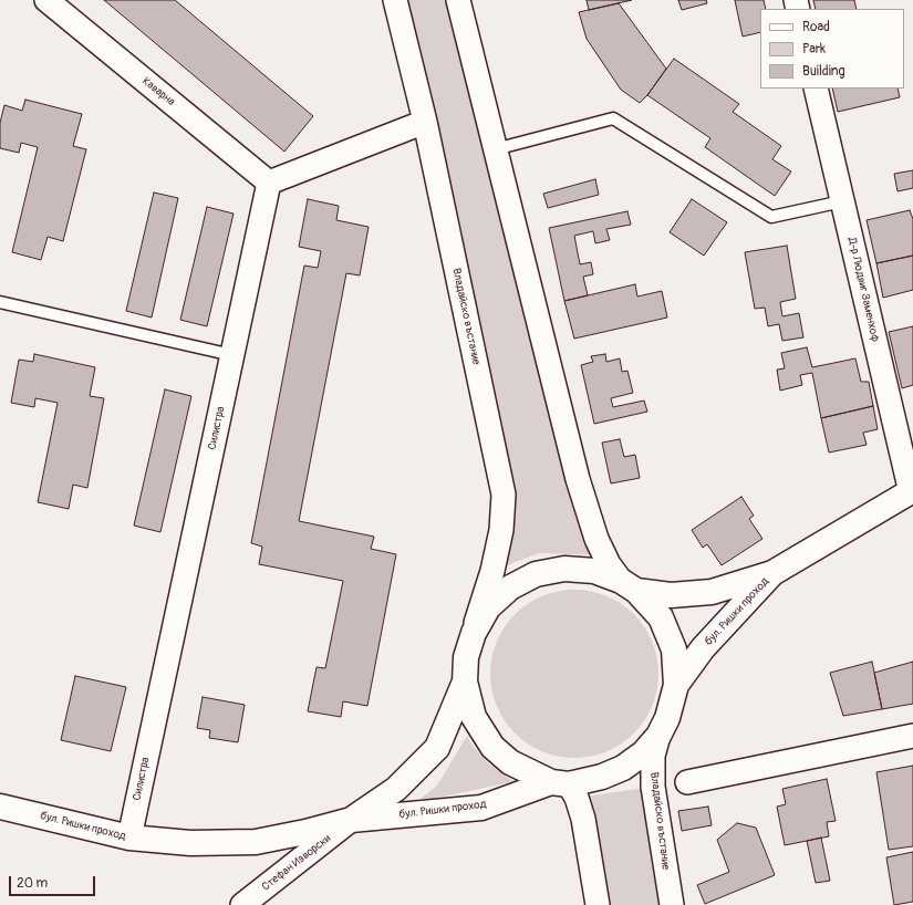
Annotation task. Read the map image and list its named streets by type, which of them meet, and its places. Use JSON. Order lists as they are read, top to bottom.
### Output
{
  "streets": {
    "main road": ["бул. Ришки проход"],
    "street": [
      "Каварна",
      "Д-р Людвиг Заменхоф",
      "Владайско въстание",
      "Силистра",
      "Стефан Изворски"
    ]
  },
  "crossings": [
    ["Каварна", "Силистра"],
    ["Д-р Людвиг Заменхоф", "бул. Ришки проход"],
    ["Владайско въстание", "бул. Ришки проход"],
    ["Силистра", "бул. Ришки проход"],
    ["бул. Ришки проход", "Стефан Изворски"]
  ],
  "legend": ["Road", "Park", "Building"],
  "scale_bar": "20 m"
}
